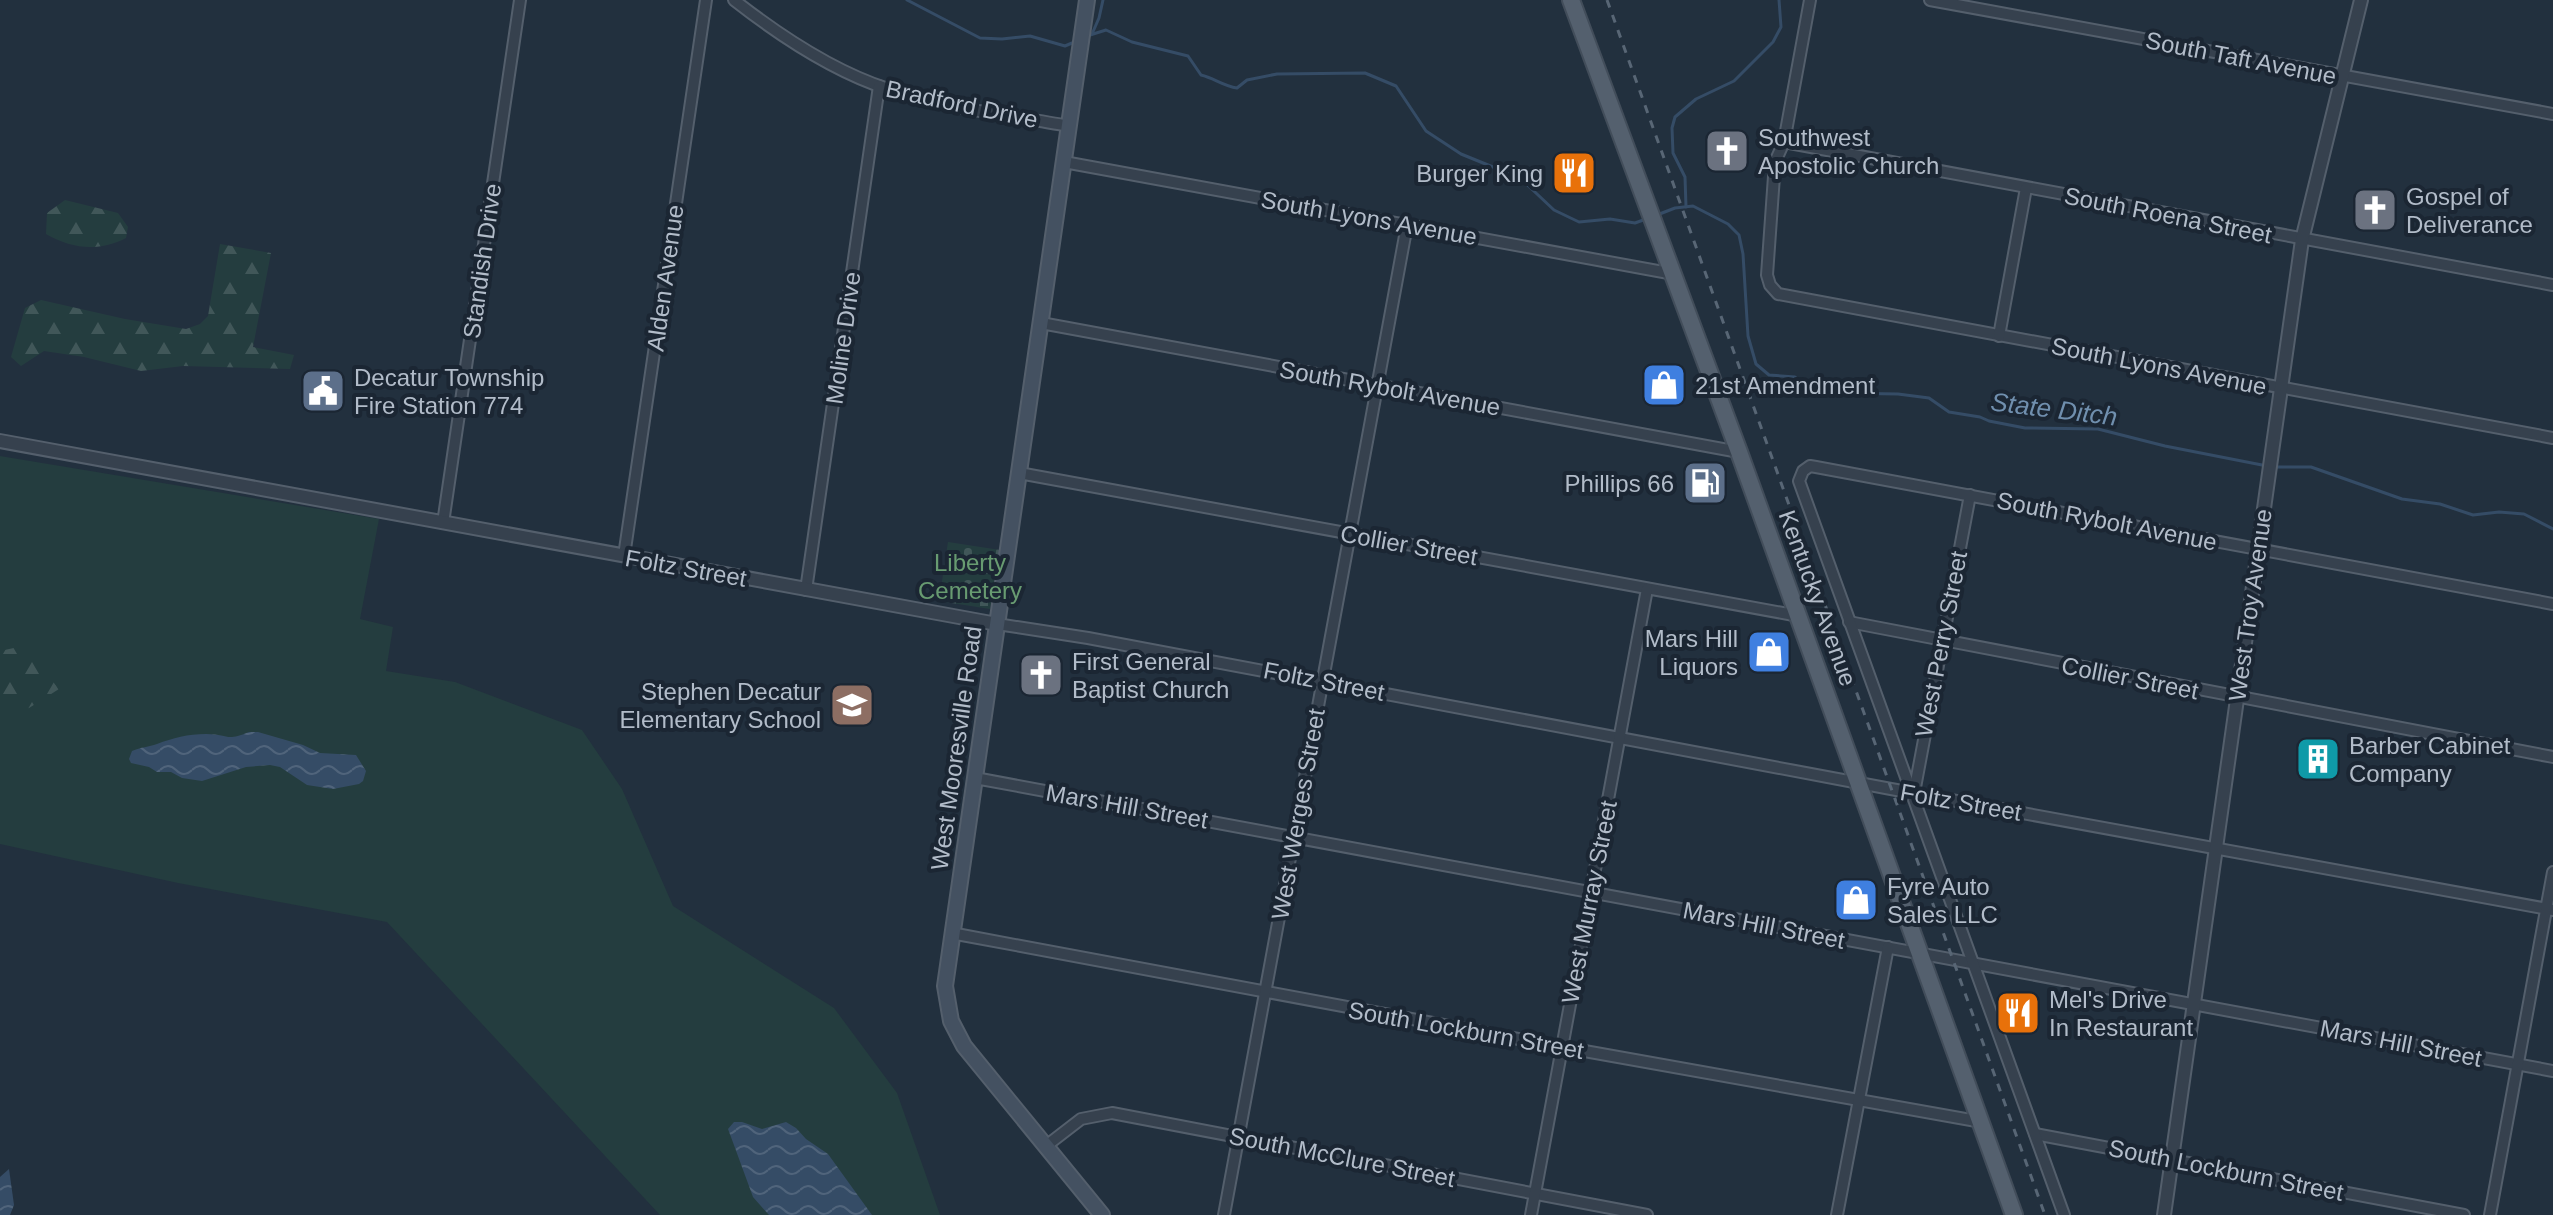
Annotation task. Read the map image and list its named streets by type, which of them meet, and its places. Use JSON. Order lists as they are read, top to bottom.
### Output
{
  "streets": {
    "main road": ["Kentucky Avenue", "West Mooresville Road"],
    "street": [
      "South Taft Avenue",
      "Bradford Drive",
      "South Roena Street",
      "South Lyons Avenue",
      "Standish Drive",
      "Alden Avenue",
      "Moline Drive",
      "South Rybolt Avenue",
      "Collier Street",
      "Foltz Street",
      "West Troy Avenue",
      "West Perry Street",
      "Mars Hill Street",
      "West Werges Street",
      "West Murray Street",
      "South Lockburn Street",
      "South McClure Street"
    ]
  },
  "crossings": [
    ["South Taft Avenue", "West Troy Avenue"],
    ["Bradford Drive", "Moline Drive"],
    ["Bradford Drive", "West Mooresville Road"],
    ["South Roena Street", "South Lyons Avenue"],
    ["South Roena Street", "West Troy Avenue"],
    ["South Lyons Avenue", "Kentucky Avenue"],
    ["South Lyons Avenue", "West Troy Avenue"],
    ["South Lyons Avenue", "West Mooresville Road"],
    ["South Lyons Avenue", "West Werges Street"],
    ["Standish Drive", "Foltz Street"],
    ["Alden Avenue", "Foltz Street"],
    ["Moline Drive", "Foltz Street"],
    ["South Rybolt Avenue", "Collier Street"],
    ["South Rybolt Avenue", "Kentucky Avenue"],
    ["South Rybolt Avenue", "West Troy Avenue"],
    ["South Rybolt Avenue", "West Perry Street"],
    ["South Rybolt Avenue", "West Mooresville Road"],
    ["South Rybolt Avenue", "West Werges Street"],
    ["Collier Street", "Kentucky Avenue"],
    ["Collier Street", "West Troy Avenue"],
    ["Collier Street", "West Perry Street"],
    ["Collier Street", "West Mooresville Road"],
    ["Collier Street", "West Werges Street"],
    ["Collier Street", "West Murray Street"],
    ["Foltz Street", "Kentucky Avenue"],
    ["Foltz Street", "West Troy Avenue"],
    ["Foltz Street", "West Perry Street"],
    ["Foltz Street", "West Mooresville Road"],
    ["Foltz Street", "West Werges Street"],
    ["Foltz Street", "West Murray Street"],
    ["Kentucky Avenue", "Mars Hill Street"],
    ["Kentucky Avenue", "South Lockburn Street"],
    ["West Troy Avenue", "Mars Hill Street"],
    ["West Troy Avenue", "South Lockburn Street"],
    ["West Mooresville Road", "Mars Hill Street"],
    ["West Mooresville Road", "South Lockburn Street"],
    ["West Mooresville Road", "South McClure Street"],
    ["Mars Hill Street", "West Werges Street"],
    ["Mars Hill Street", "West Murray Street"],
    ["West Werges Street", "South Lockburn Street"],
    ["West Werges Street", "South McClure Street"],
    ["West Murray Street", "South Lockburn Street"],
    ["West Murray Street", "South McClure Street"]
  ],
  "water": ["State Ditch"],
  "parks": ["Liberty Cemetery"],
  "places": {
    "church": ["Southwest Apostolic Church", "Gospel of Deliverance", "First General Baptist Church"],
    "restaurant": ["Burger King", "Mel's Drive In Restaurant"],
    "shop": ["21st Amendment", "Mars Hill Liquors", "Fyre Auto Sales LLC"],
    "public building": ["Decatur Township Fire Station 774"],
    "fuel station": ["Phillips 66"],
    "school or university": ["Stephen Decatur Elementary School"],
    "building": ["Barber Cabinet Company"]
  }
}
